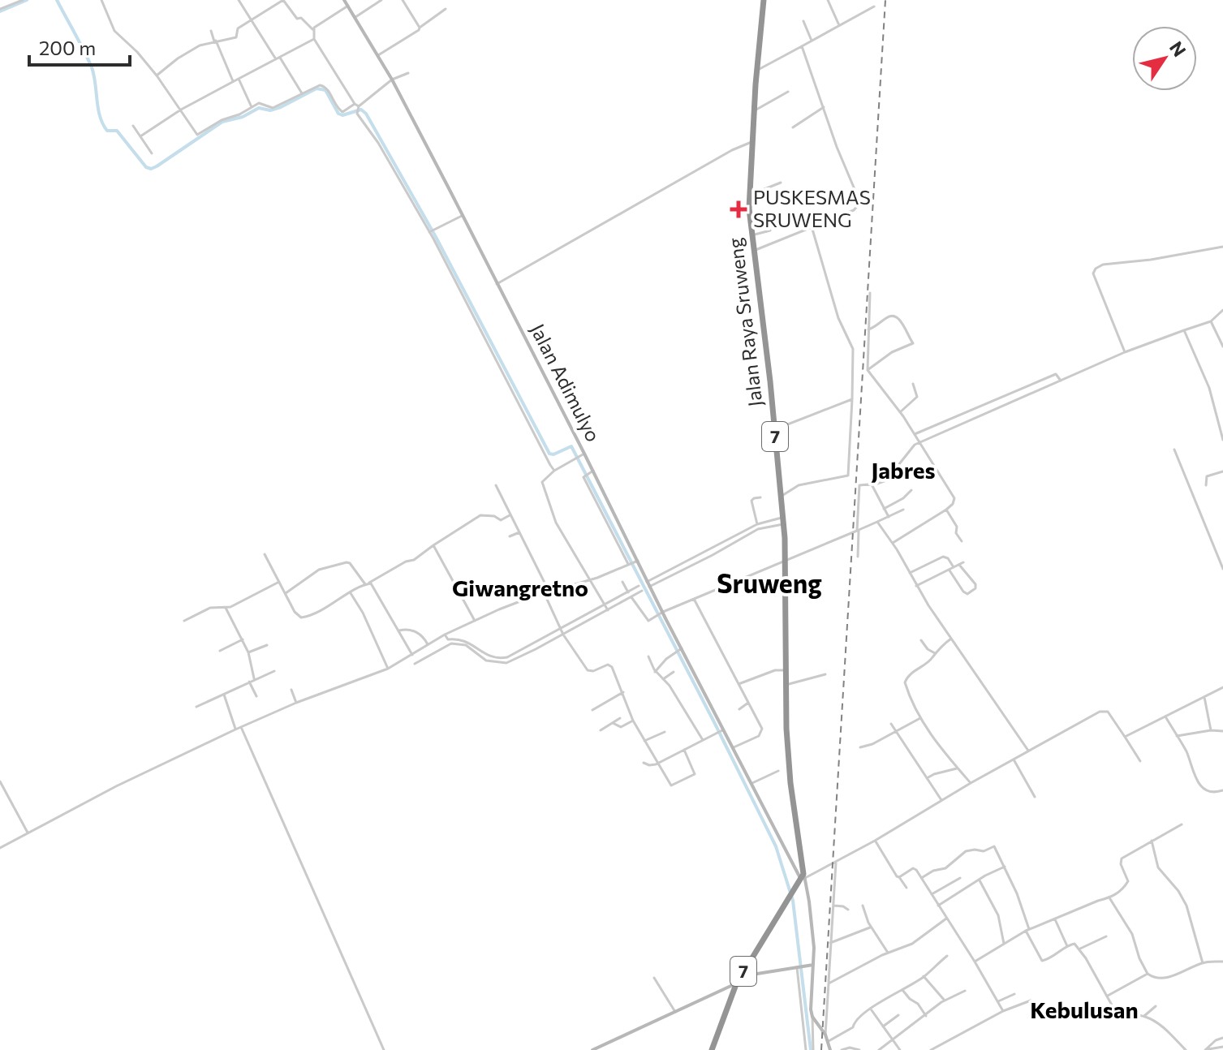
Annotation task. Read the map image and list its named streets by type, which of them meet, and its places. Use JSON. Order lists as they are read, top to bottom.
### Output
{
  "streets": {
    "highway": ["Jalan Raya Sruweng", "7"],
    "street": ["Jalan Adimulyo"]
  },
  "crossings": [
    ["Jalan Raya Sruweng", "Jalan Adimulyo"],
    ["Jalan Raya Sruweng", "7"],
    ["Jalan Adimulyo", "7"]
  ],
  "districts": [
    "Jabres",
    "Sruweng",
    "Giwangretno",
    "Kebulusan"
  ],
  "places": {
    "health": ["PUSKESMAS SRUWENG"]
  },
  "scale_bar": "200 m",
  "north": "top right"
}
